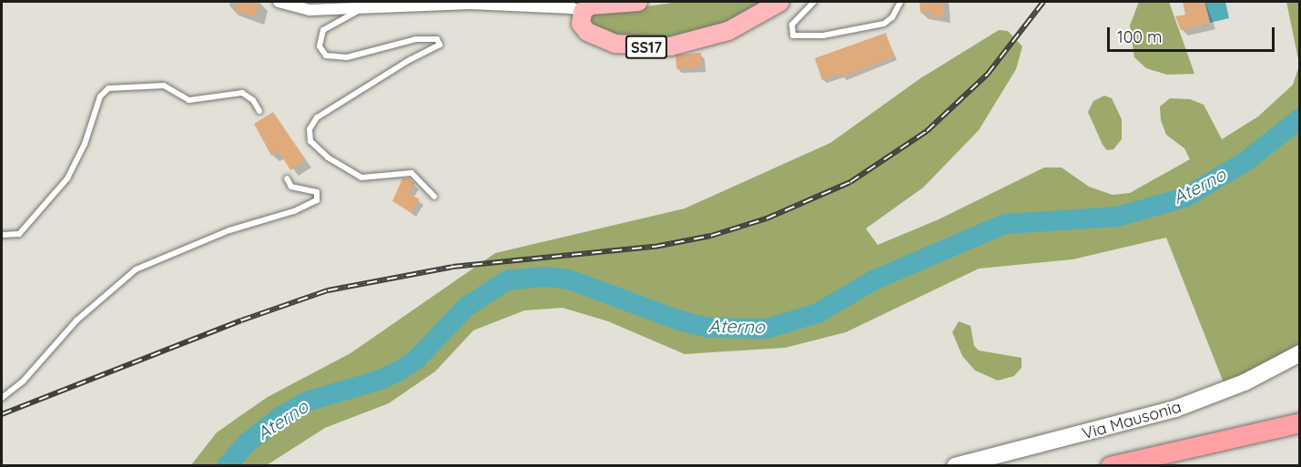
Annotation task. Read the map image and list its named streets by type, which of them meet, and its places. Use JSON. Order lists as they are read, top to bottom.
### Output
{
  "streets": {
    "main road": ["SS17", "Via Mausonia"]
  },
  "water": ["Aterno"],
  "scale_bar": "100 m"
}
